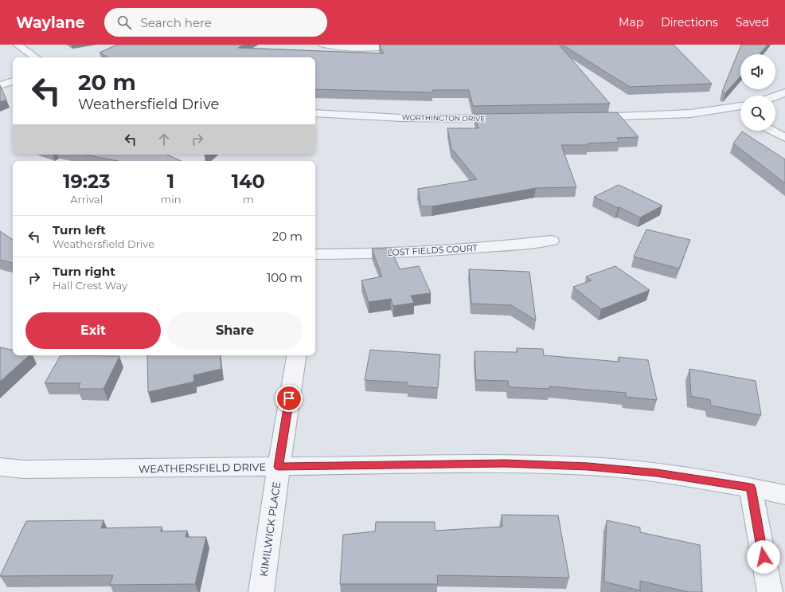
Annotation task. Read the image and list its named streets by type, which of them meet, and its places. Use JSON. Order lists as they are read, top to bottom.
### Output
{
  "streets": {
    "street": [
      "WORTHINGTON DRIVE",
      "LOST FIELDS COURT",
      "WEATHERSFIELD DRIVE",
      "KIMILWICK PLACE"
    ]
  },
  "crossings": [
    ["WEATHERSFIELD DRIVE", "KIMILWICK PLACE"]
  ],
  "page": {
    "header": "Waylane",
    "search": "Search here",
    "nav": ["Map", "Directions", "Saved"],
    "turn": ["20 m", "Weathersfield Drive"],
    "eta": [
      "19:23",
      "Arrival",
      "1",
      "min",
      "140",
      "m"
    ],
    "list": [
      {
        "name": "Turn left",
        "note": "Weathersfield Drive",
        "value": "20 m"
      },
      {
        "name": "Turn right",
        "note": "Hall Crest Way",
        "value": "100 m"
      }
    ],
    "buttons": ["Exit", "Share"]
  }
}
